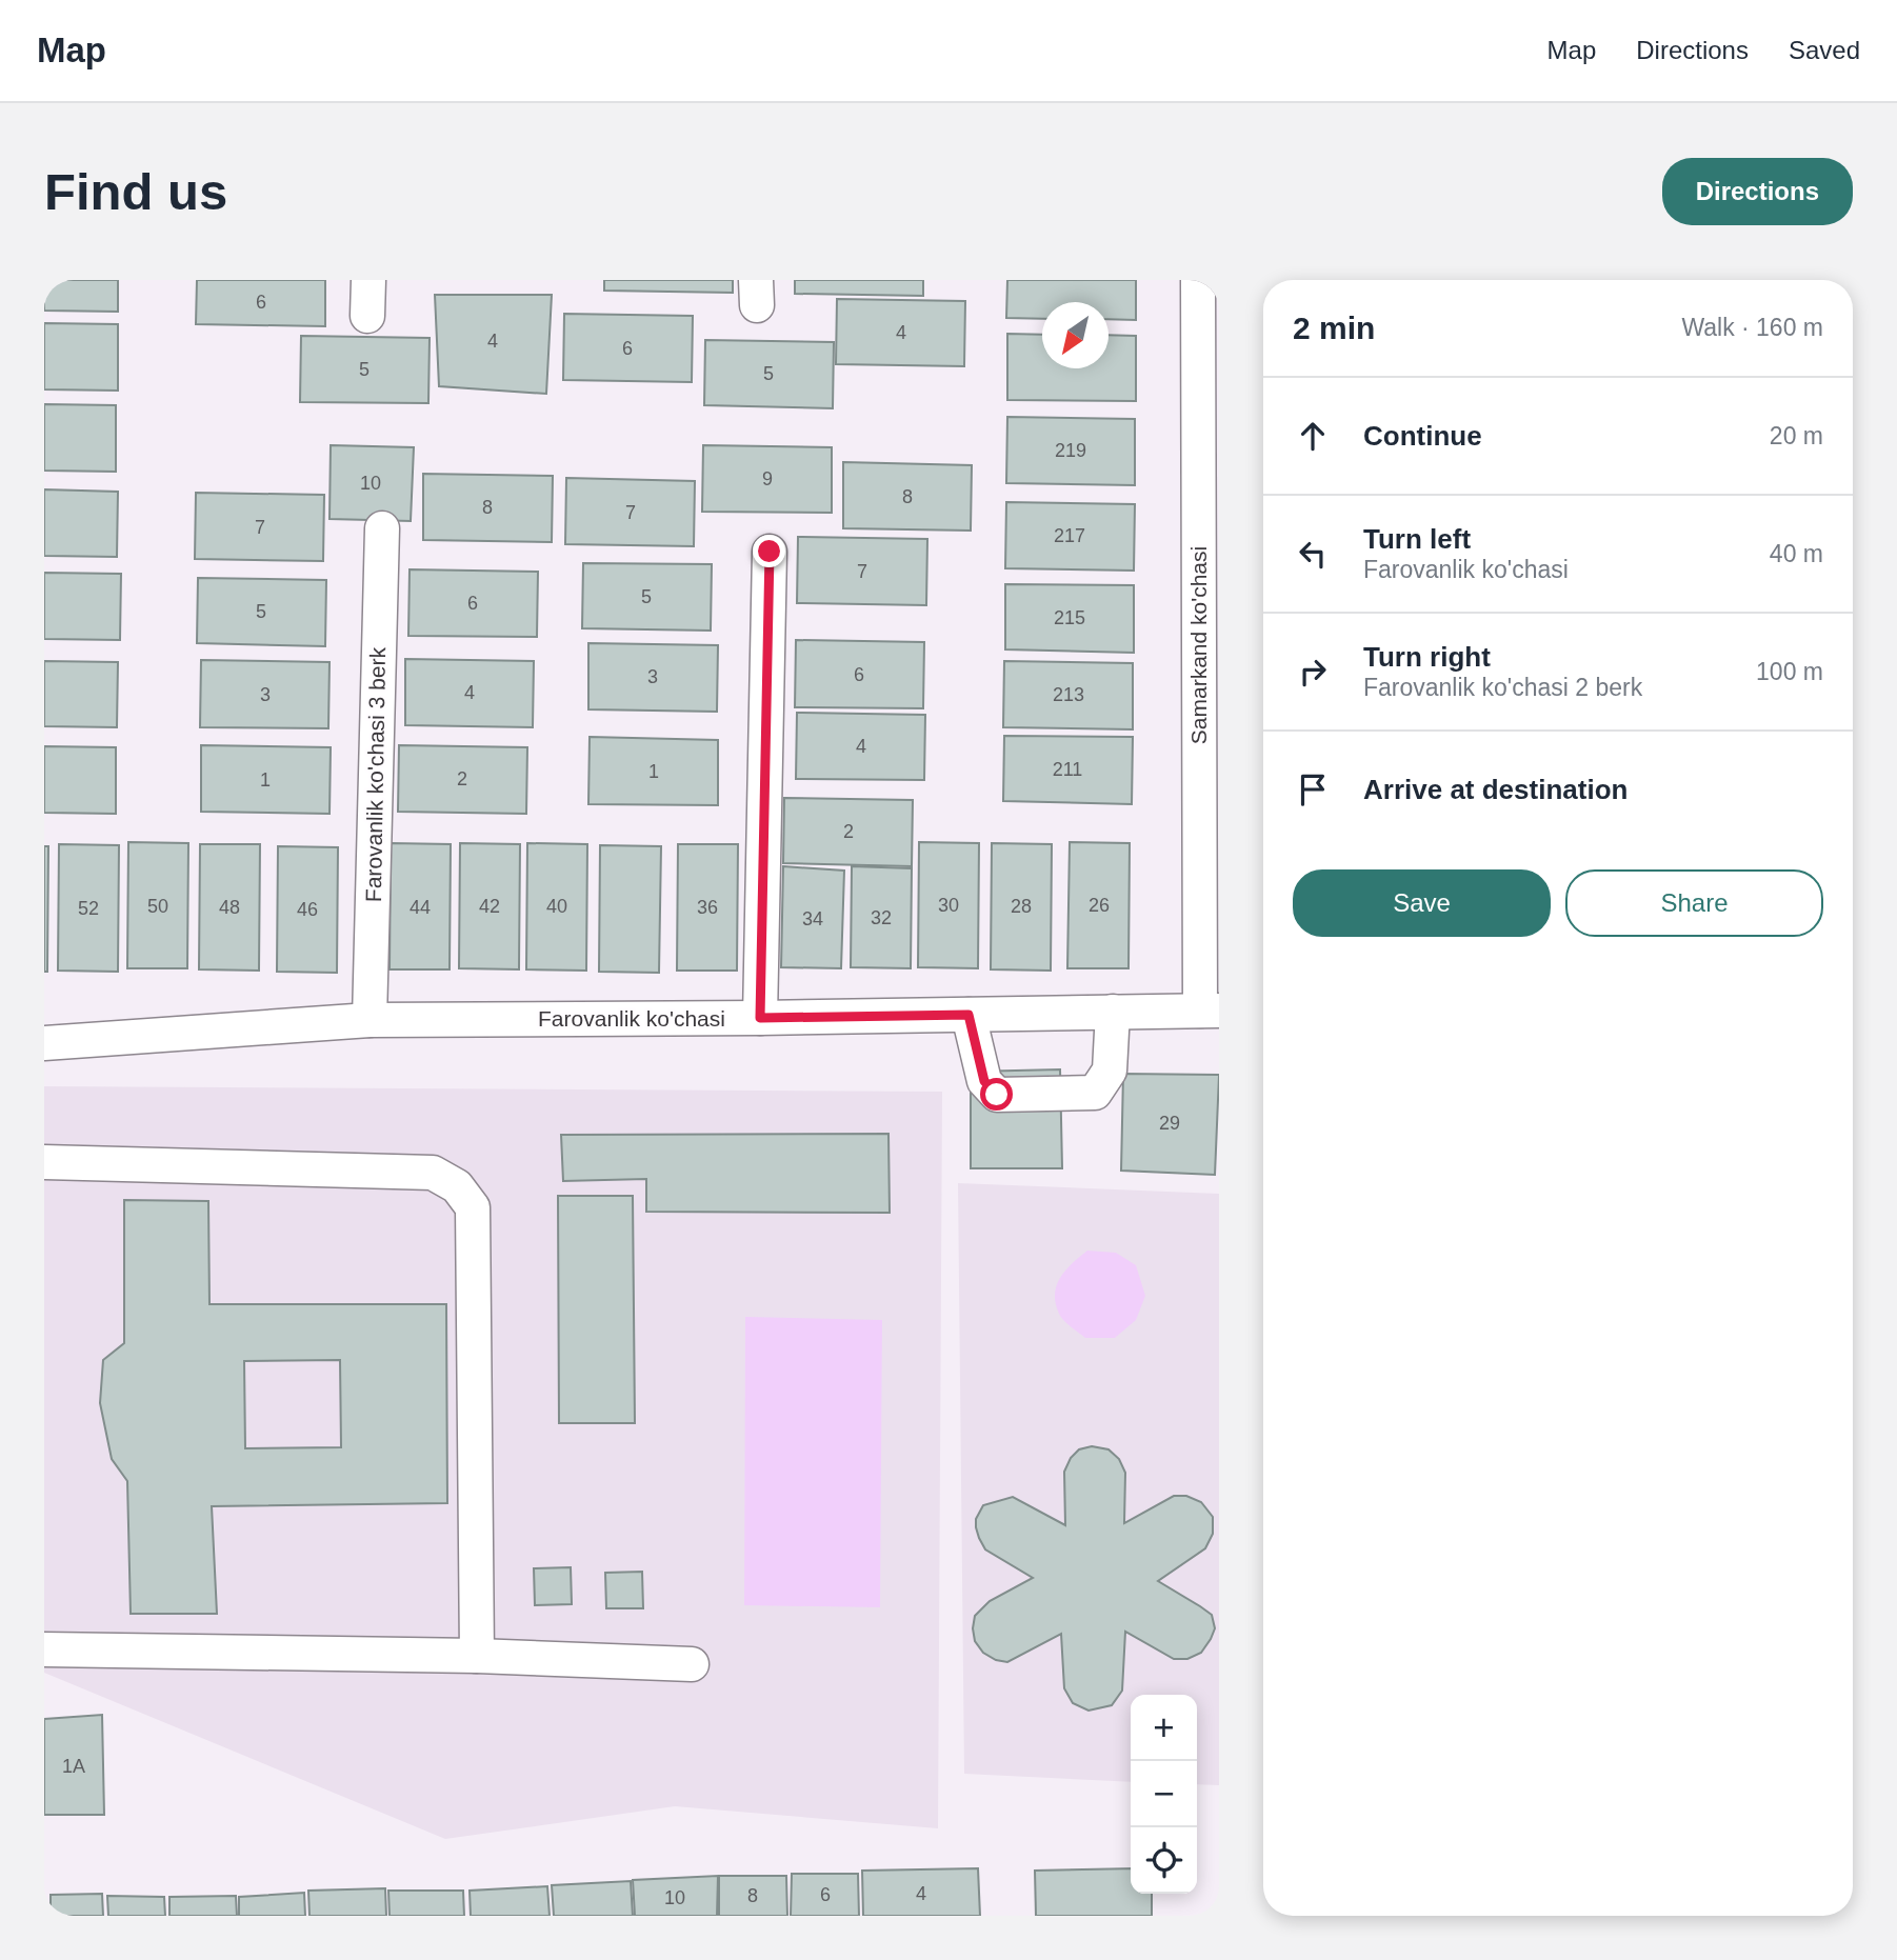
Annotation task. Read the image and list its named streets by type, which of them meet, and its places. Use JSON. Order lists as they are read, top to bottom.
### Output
{
  "streets": {
    "street": ["Samarkand ko'chasi", "Farovanlik ko'chasi 3 berk", "Farovanlik ko'chasi"]
  },
  "crossings": [
    ["Samarkand ko'chasi", "Farovanlik ko'chasi"],
    ["Farovanlik ko'chasi 3 berk", "Farovanlik ko'chasi"]
  ],
  "house_numbers": [
    "6",
    "4",
    "4",
    "6",
    "5",
    "5",
    "219",
    "9",
    "10",
    "8",
    "8",
    "7",
    "7",
    "217",
    "7",
    "5",
    "6",
    "5",
    "215",
    "6",
    "3",
    "4",
    "3",
    "213",
    "4",
    "211",
    "1",
    "2",
    "1",
    "2",
    "30",
    "26",
    "50",
    "42",
    "40",
    "28",
    "48",
    "44",
    "36",
    "52",
    "46",
    "32",
    "34",
    "29",
    "1А",
    "4",
    "6",
    "8",
    "10"
  ],
  "north": "bottom left",
  "page": {
    "header": "Map",
    "nav": ["Map", "Directions", "Saved"],
    "buttons": [
      "Directions",
      ["Save", "Share"]
    ],
    "title": "Find us",
    "heading": ["2 min", "Walk · 160 m"],
    "list": [
      ["Continue", "20 m"],
      ["Turn left", "Farovanlik ko'chasi", "40 m"],
      ["Turn right", "Farovanlik ko'chasi 2 berk", "100 m"],
      "Arrive at destination"
    ],
    "map_buttons": ["+", "−"]
  }
}
